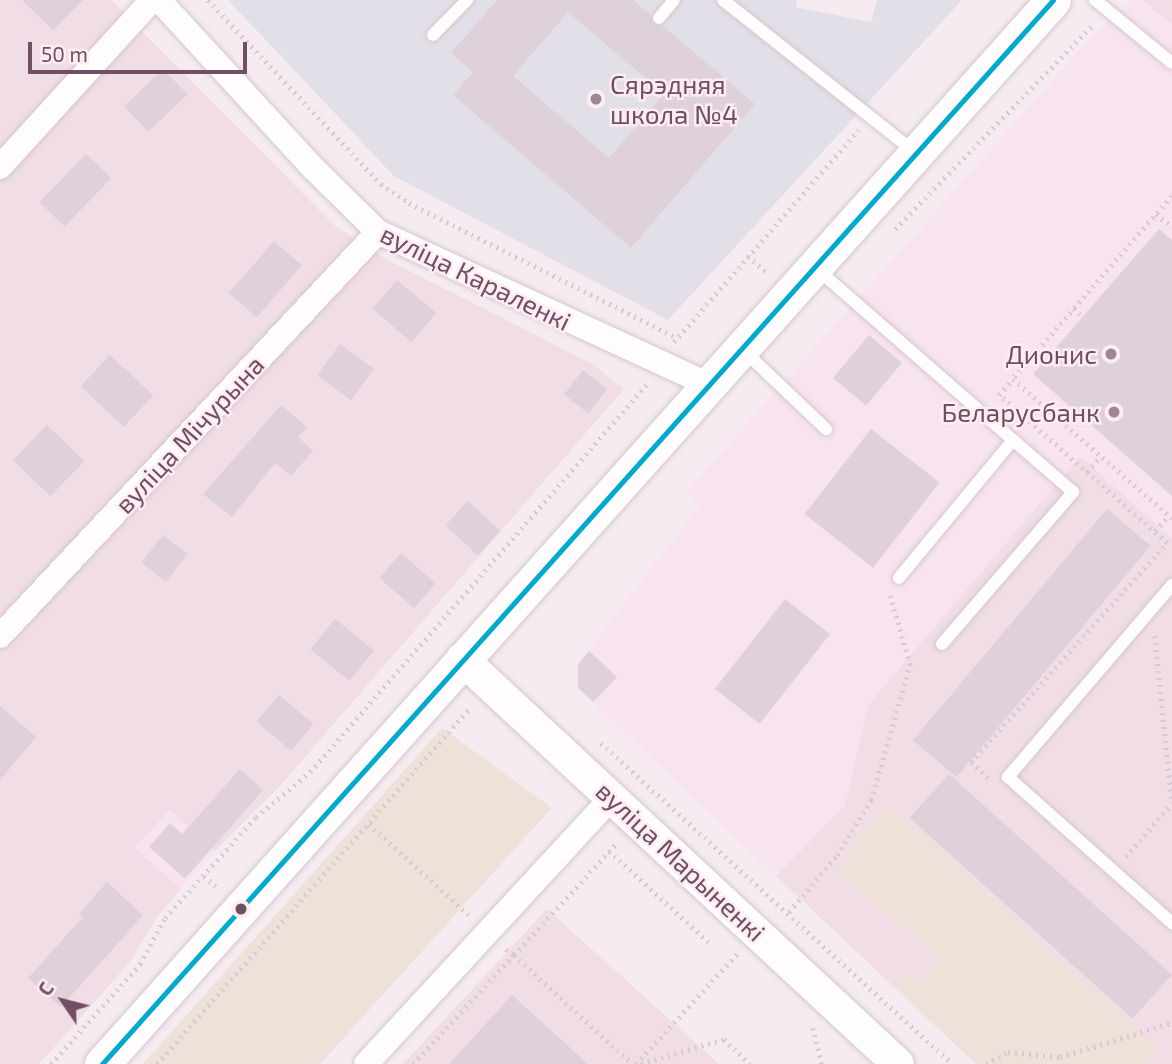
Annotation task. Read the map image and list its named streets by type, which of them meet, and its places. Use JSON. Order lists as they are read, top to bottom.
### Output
{
  "streets": {
    "street": ["вуліца Караленкі", "вуліца Мічурына", "вуліца Марыненкі"]
  },
  "crossings": [
    ["вуліца Караленкі", "вуліца Мічурына"]
  ],
  "places": ["Сярэдняя школа №4", "Дионис", "Беларусбанк"],
  "scale_bar": "50 m",
  "north": "top left"
}
